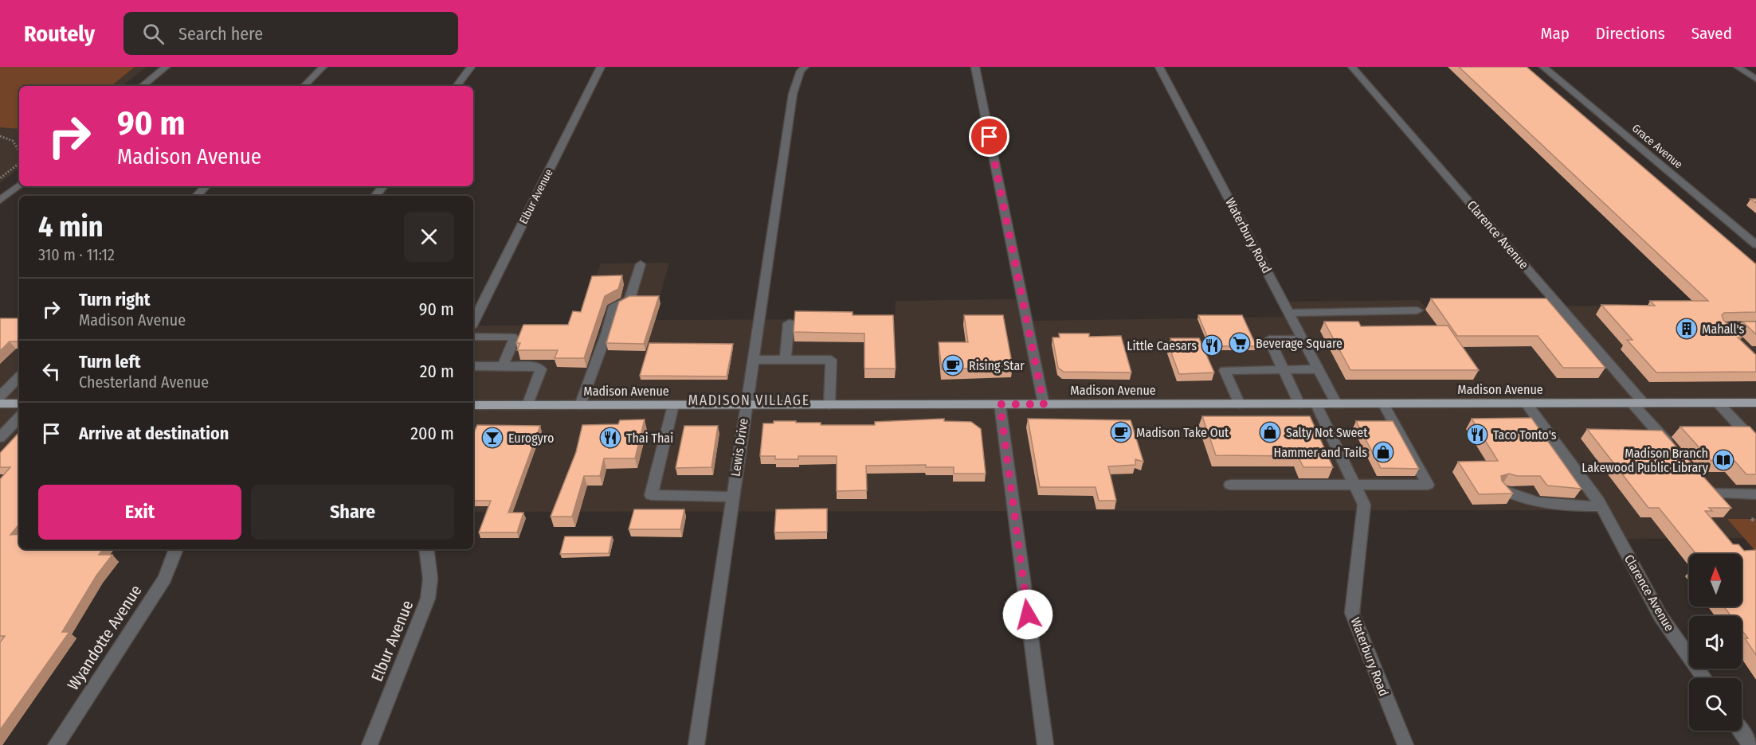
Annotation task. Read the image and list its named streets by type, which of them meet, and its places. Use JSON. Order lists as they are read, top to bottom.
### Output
{
  "streets": {
    "main road": ["Madison Avenue"],
    "street": [
      "Grace Avenue",
      "Elbur Avenue",
      "Clarence Avenue",
      "Waterbury Road",
      "Lewis Drive",
      "Wyandotte Avenue"
    ]
  },
  "crossings": [
    ["Clarence Avenue", "Madison Avenue"],
    ["Waterbury Road", "Madison Avenue"],
    ["Madison Avenue", "Lewis Drive"]
  ],
  "districts": ["MADISON VILLAGE"],
  "places": {
    "building": ["Mahall's"],
    "supermarket": ["Beverage Square"],
    "restaurant": ["Little Caesars", "Taco Tonto's", "Thai Thai"],
    "cafe": ["Rising Star", "Madison Take Out"],
    "shop": ["Salty Not Sweet", "Hammer and Tails"],
    "bar": ["Eurogyro"],
    "library": ["Madison Branch Lakewood Public Library"]
  },
  "north": "top",
  "page": {
    "header": "Routely",
    "search": "Search here",
    "nav": ["Map", "Directions", "Saved"],
    "turn": ["90 m", "Madison Avenue"],
    "heading": ["4 min", "310 m · 11:12"],
    "list": [
      {
        "name": "Turn right",
        "note": "Madison Avenue",
        "value": "90 m"
      },
      {
        "name": "Turn left",
        "note": "Chesterland Avenue",
        "value": "20 m"
      },
      {
        "name": "Arrive at destination",
        "value": "200 m"
      }
    ],
    "buttons": ["Exit", "Share"]
  }
}
